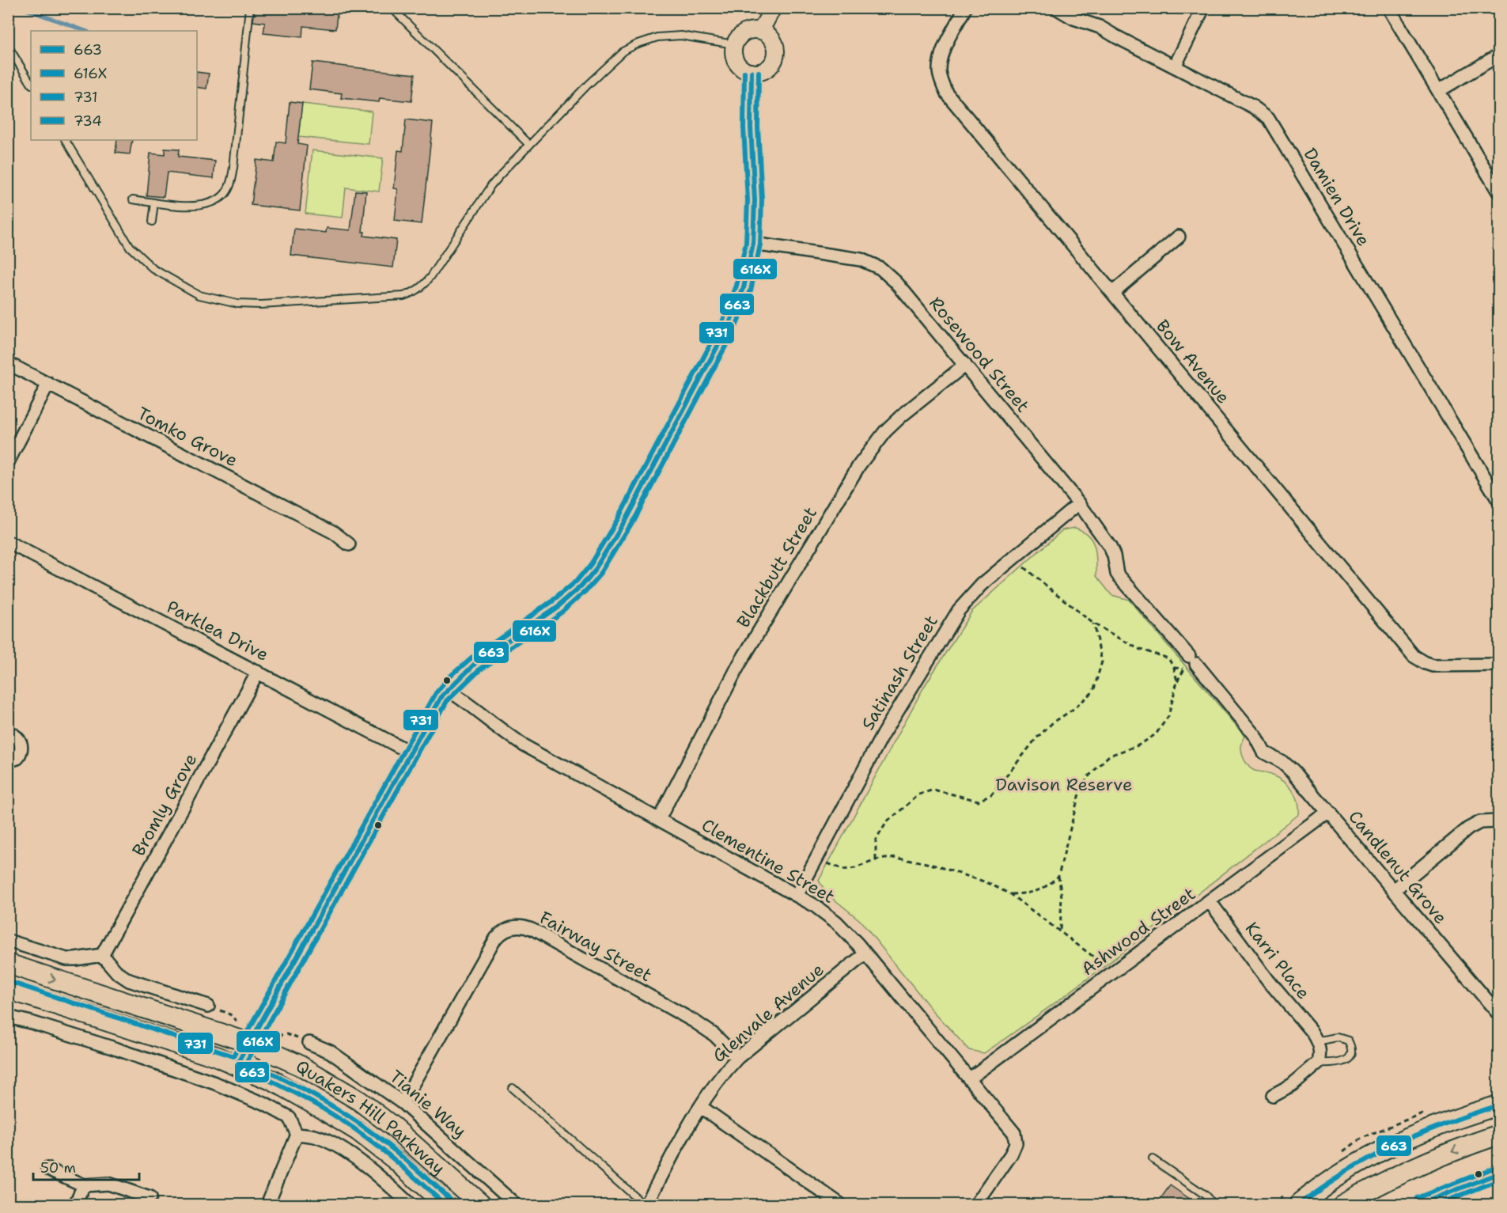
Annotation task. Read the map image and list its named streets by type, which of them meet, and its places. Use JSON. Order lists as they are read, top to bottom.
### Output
{
  "streets": {
    "main road": ["Quakers Hill Parkway"],
    "street": [
      "Damien Drive",
      "Rosewood Street",
      "Bow Avenue",
      "Tomko Grove",
      "Blackbutt Street",
      "Parklea Drive",
      "Satinash Street",
      "Bromly Grove",
      "Clementine Street",
      "Candlenut Grove",
      "Ashwood Street",
      "Fairway Street",
      "Karri Place",
      "Glenvale Avenue",
      "Tianie Way"
    ]
  },
  "crossings": [
    ["Rosewood Street", "Blackbutt Street"],
    ["Rosewood Street", "Satinash Street"],
    ["Rosewood Street", "Candlenut Grove"],
    ["Blackbutt Street", "Clementine Street"],
    ["Parklea Drive", "Bromly Grove"],
    ["Satinash Street", "Clementine Street"],
    ["Clementine Street", "Ashwood Street"],
    ["Clementine Street", "Glenvale Avenue"],
    ["Candlenut Grove", "Ashwood Street"],
    ["Ashwood Street", "Karri Place"],
    ["Fairway Street", "Glenvale Avenue"],
    ["Fairway Street", "Tianie Way"]
  ],
  "parks": ["Davison Reserve"],
  "lines": [
    "transit line 663",
    "transit line 616X",
    "transit line 731",
    "transit line 734"
  ],
  "legend": [
    "663",
    "616X",
    "731",
    "734"
  ],
  "scale_bar": "50 m"
}
